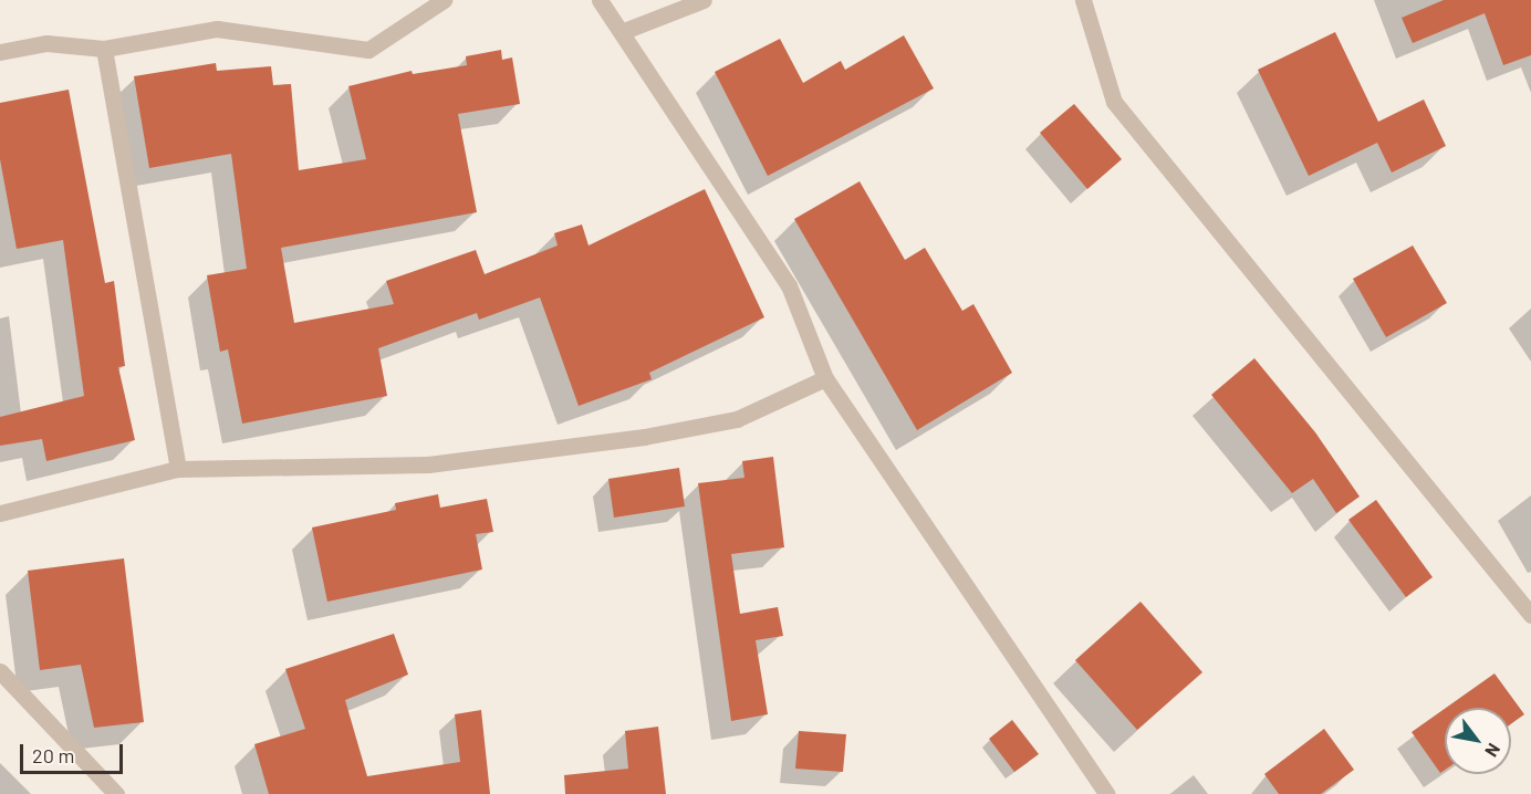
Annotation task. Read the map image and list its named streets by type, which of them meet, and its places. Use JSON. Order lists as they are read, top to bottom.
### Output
{
  "scale_bar": "20 m",
  "north": "bottom right"
}
